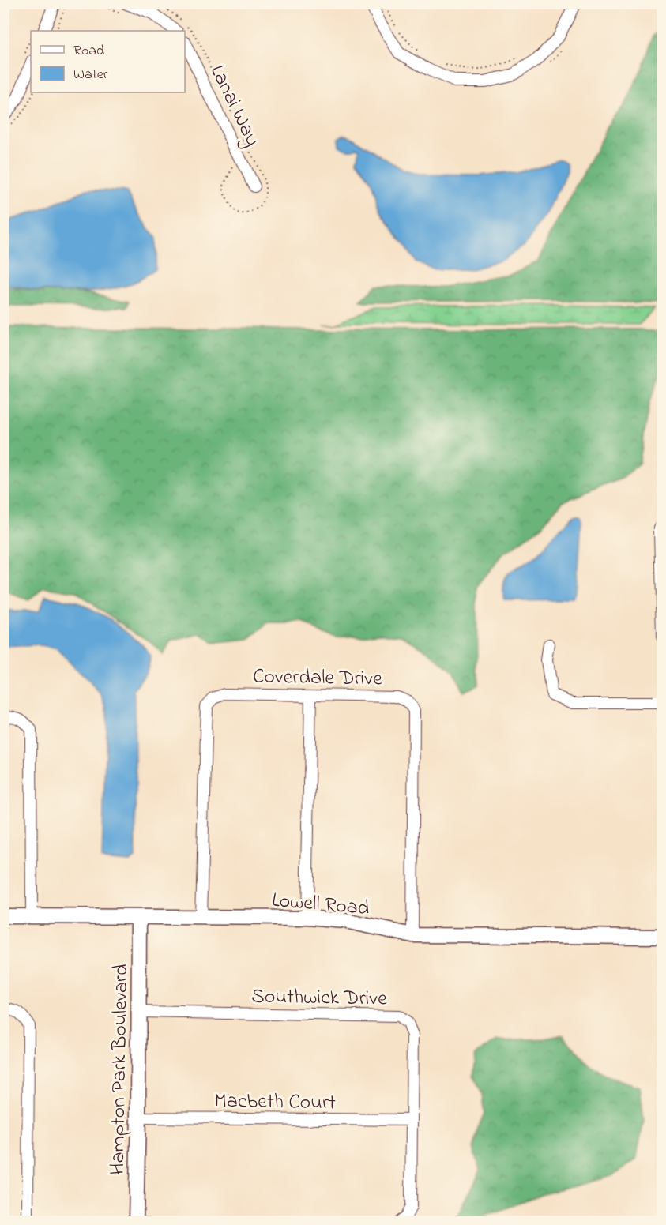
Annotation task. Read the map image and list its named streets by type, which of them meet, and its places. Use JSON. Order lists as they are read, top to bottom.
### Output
{
  "streets": {
    "street": [
      "Lanai Way",
      "Coverdale Drive",
      "Lowell Road",
      "Southwick Drive",
      "Hampton Park Boulevard",
      "Macbeth Court"
    ]
  },
  "crossings": [
    ["Coverdale Drive", "Lowell Road"],
    ["Lowell Road", "Hampton Park Boulevard"],
    ["Southwick Drive", "Hampton Park Boulevard"],
    ["Southwick Drive", "Macbeth Court"],
    ["Hampton Park Boulevard", "Macbeth Court"]
  ],
  "legend": ["Road", "Water"]
}
